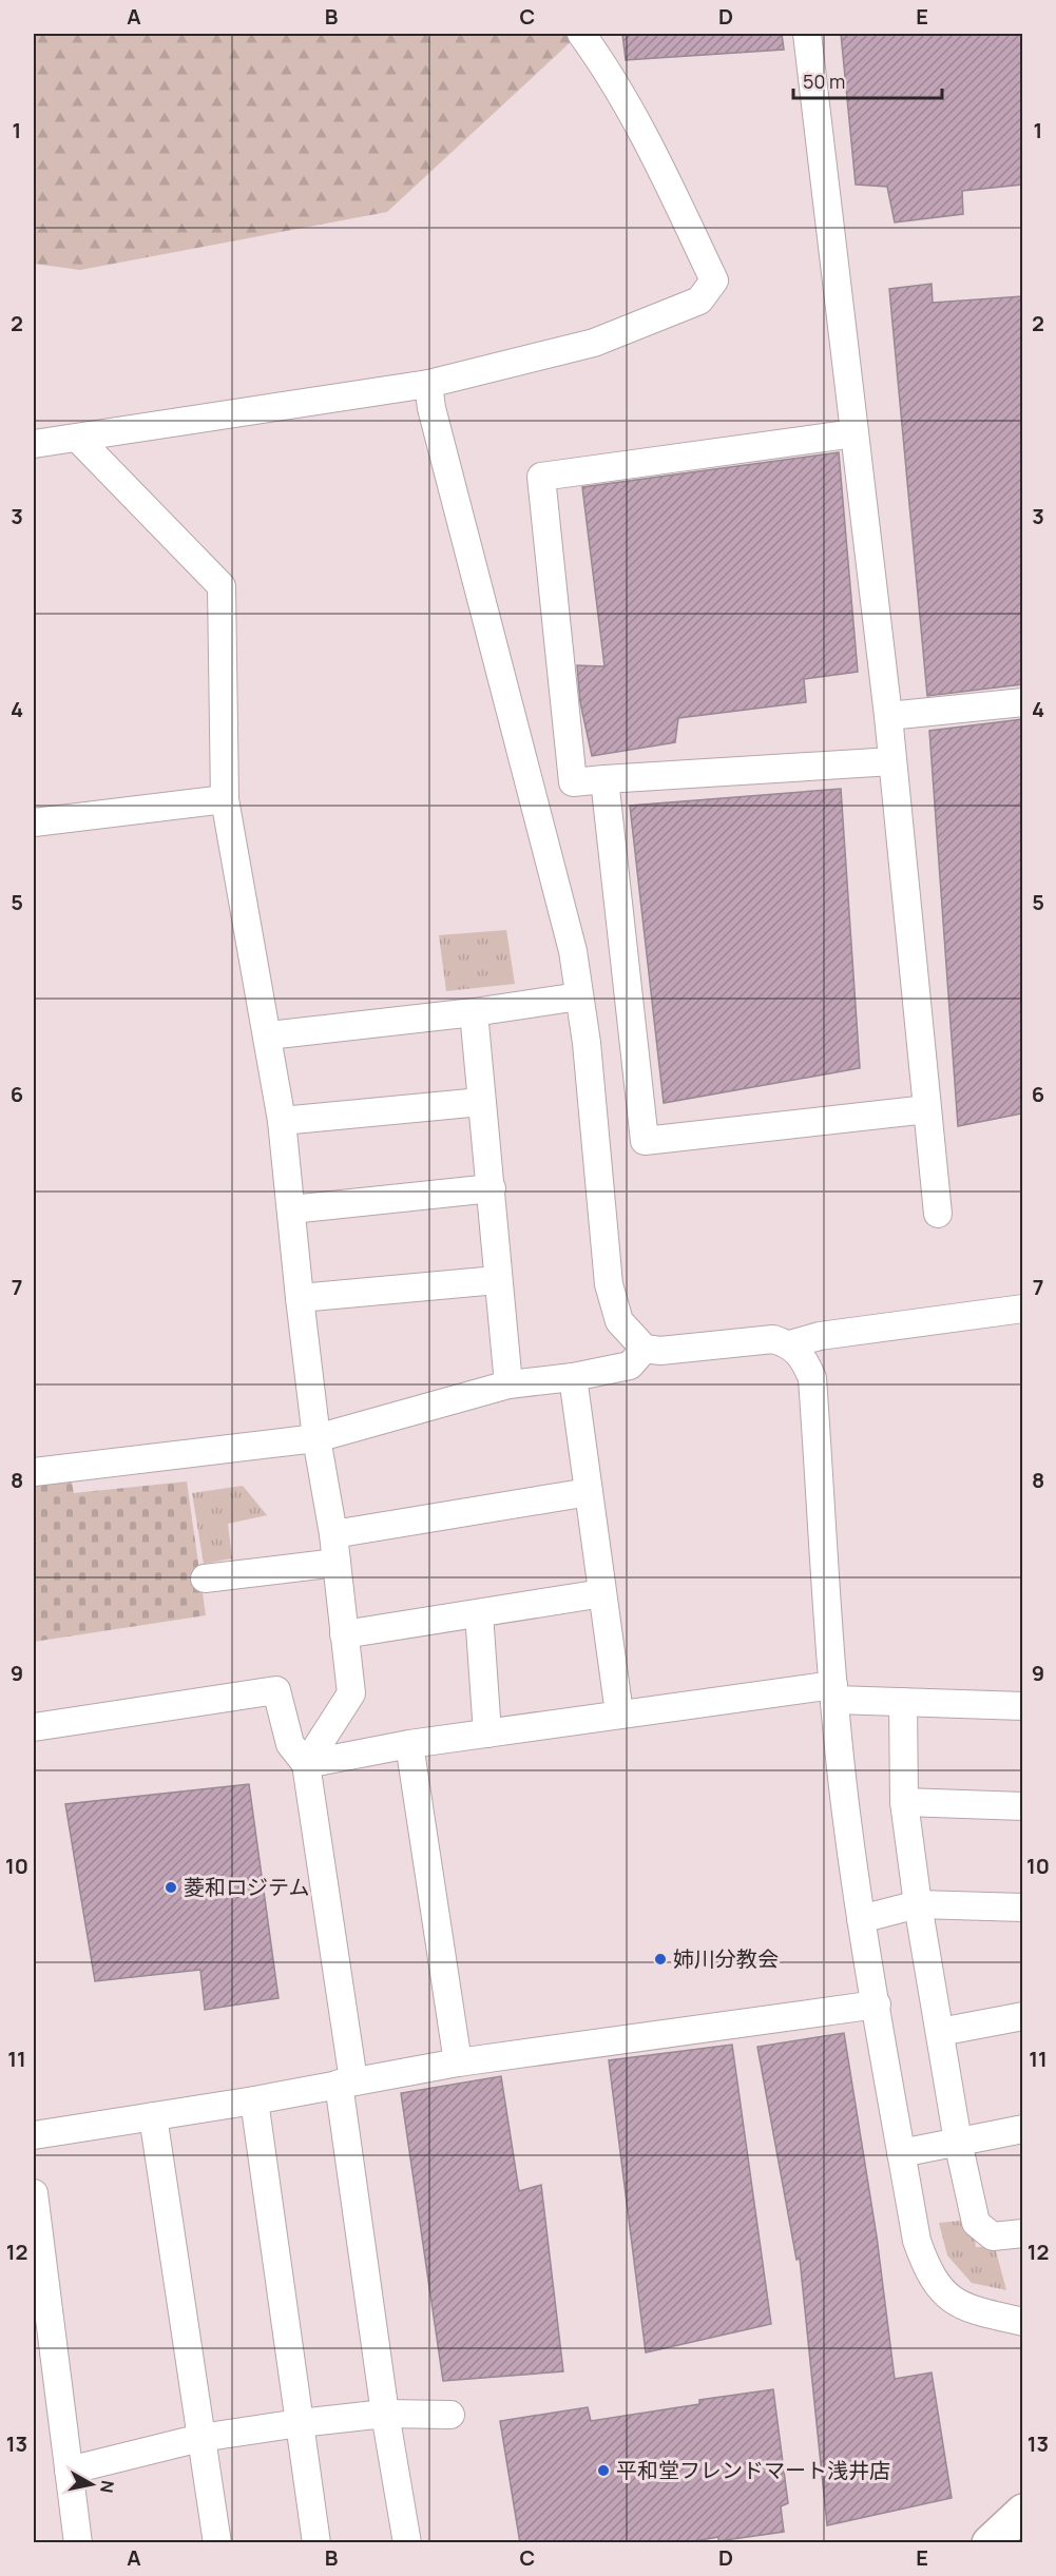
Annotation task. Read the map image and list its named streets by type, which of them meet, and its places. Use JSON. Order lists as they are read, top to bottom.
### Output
{
  "places": ["菱和ロジテム", "姉川分教会", "平和堂フレンドマート浅井店"],
  "scale_bar": "50 m",
  "north": "right",
  "grid": {
    "columns": [
      "A",
      "B",
      "C",
      "D",
      "E"
    ],
    "rows": [
      "1",
      "2",
      "3",
      "4",
      "5",
      "6",
      "7",
      "8",
      "9",
      "10",
      "11",
      "12",
      "13"
    ]
  }
}
